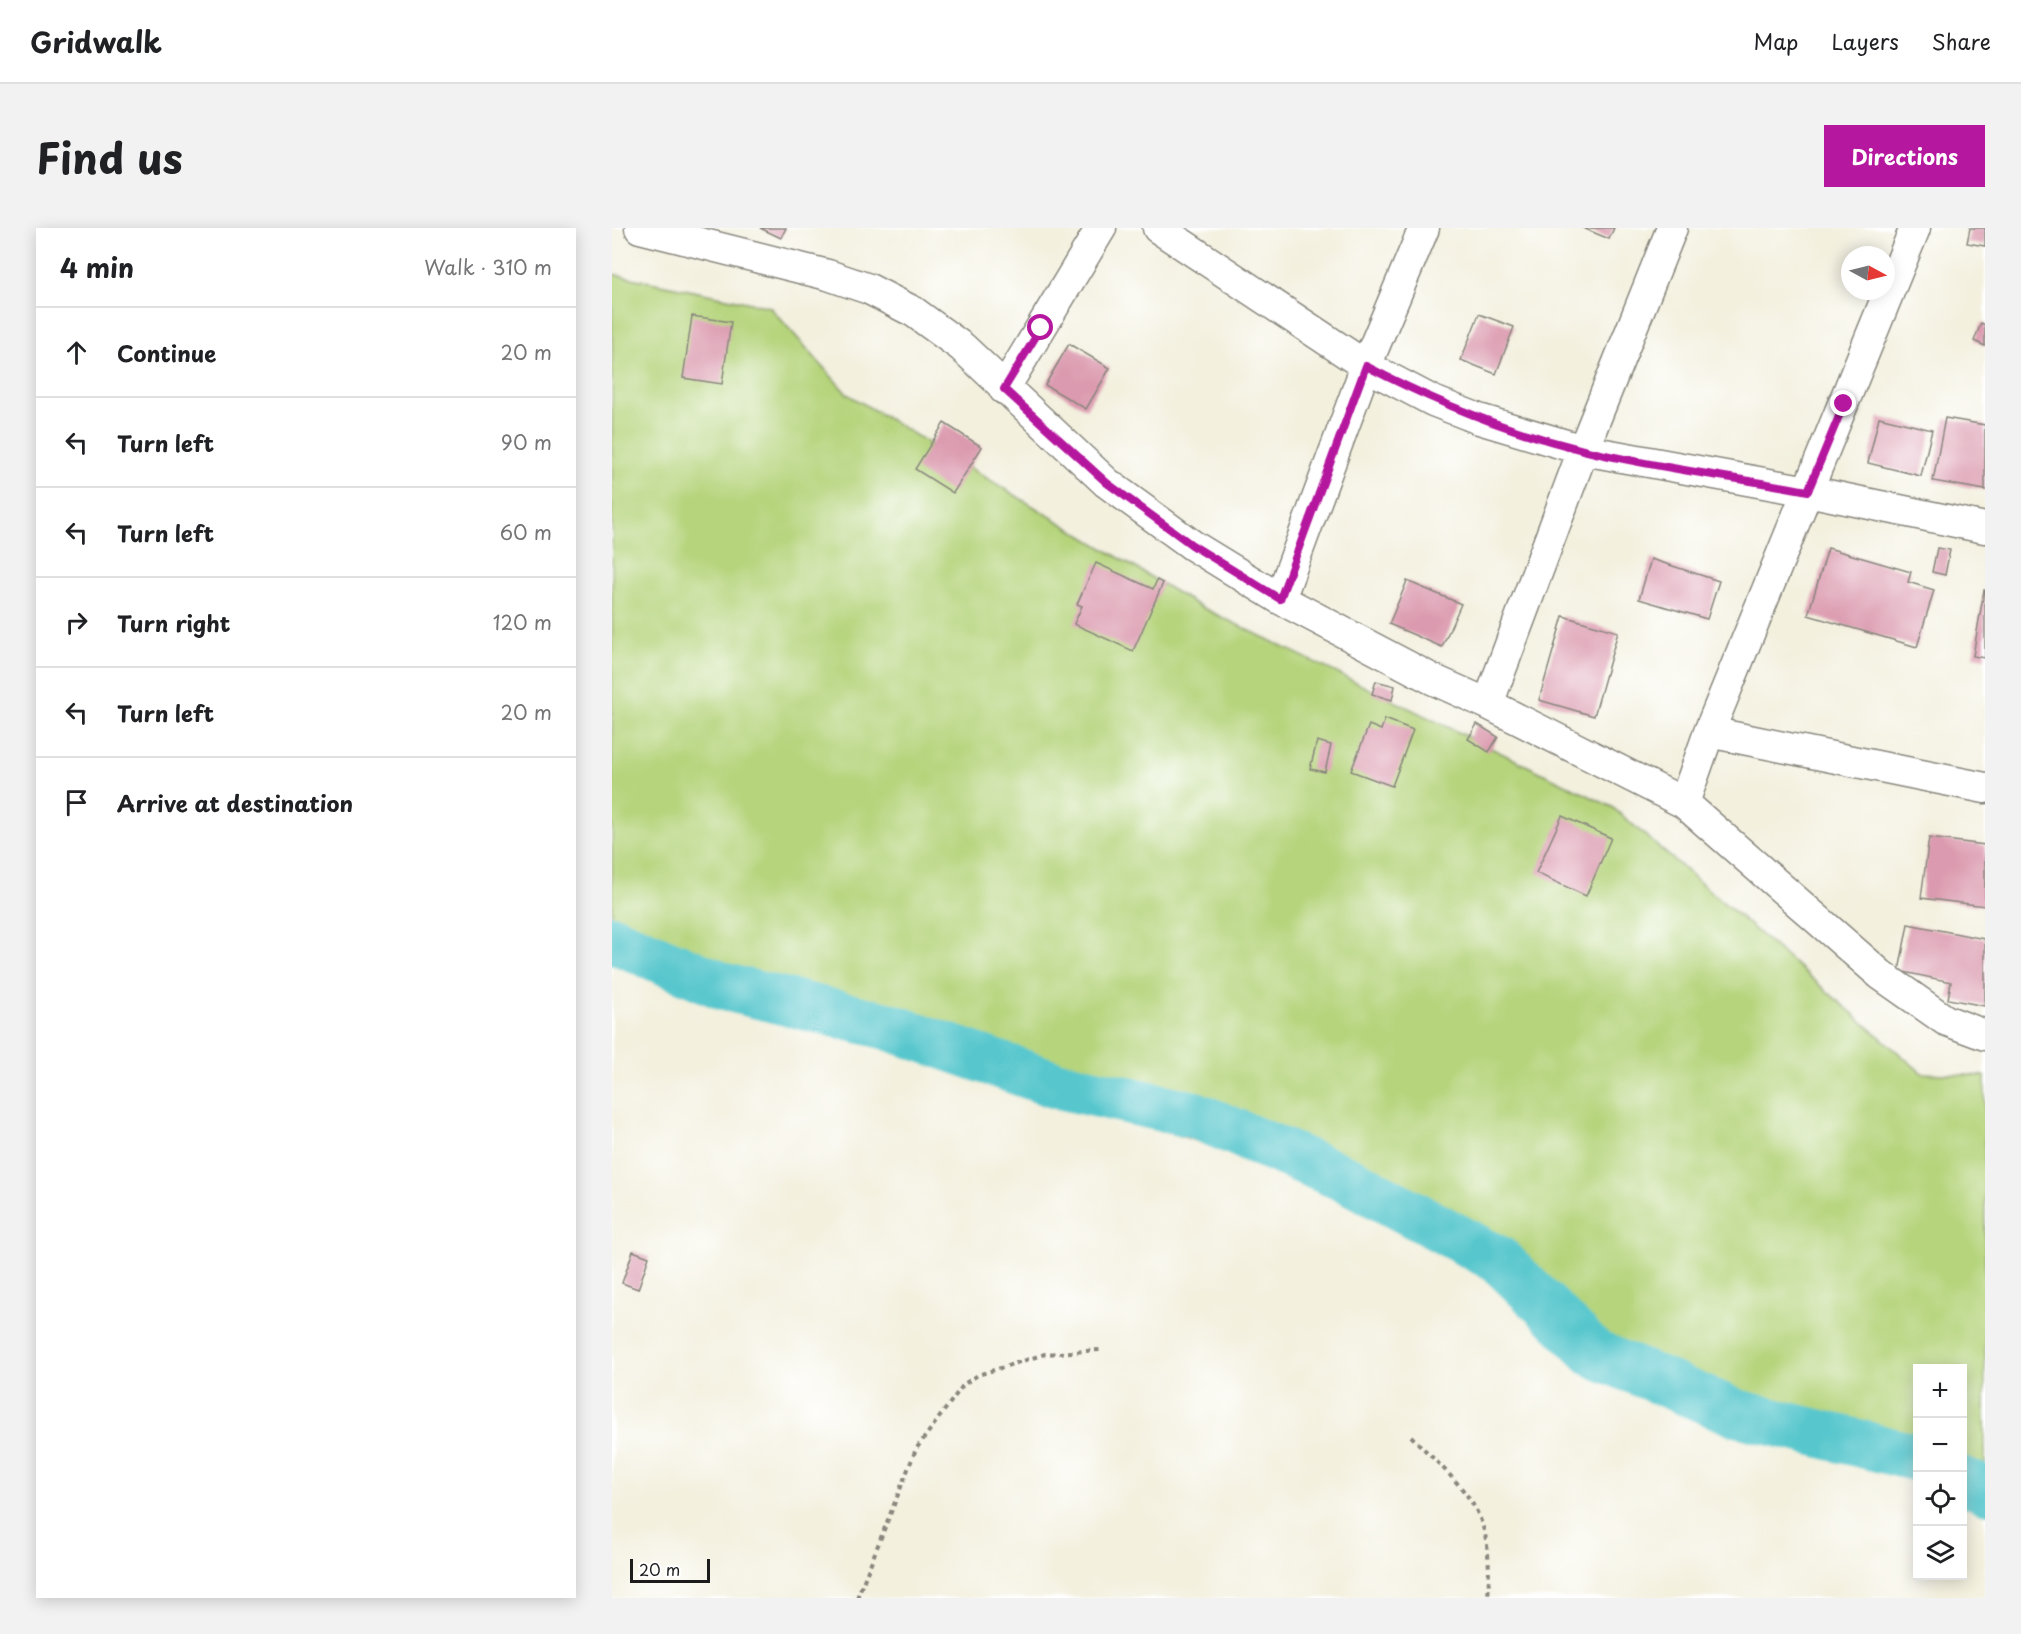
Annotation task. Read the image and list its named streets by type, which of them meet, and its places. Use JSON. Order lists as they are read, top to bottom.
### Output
{
  "scale_bar": "20 m",
  "north": "right",
  "page": {
    "header": "Gridwalk",
    "nav": ["Map", "Layers", "Share"],
    "title": "Find us",
    "buttons": "Directions",
    "heading": ["4 min", "Walk · 310 m"],
    "list": [
      ["Continue", "20 m"],
      ["Turn left", "90 m"],
      ["Turn left", "60 m"],
      ["Turn right", "120 m"],
      ["Turn left", "20 m"],
      "Arrive at destination"
    ],
    "map_buttons": ["+", "−"],
    "scale": "20 m"
  }
}
